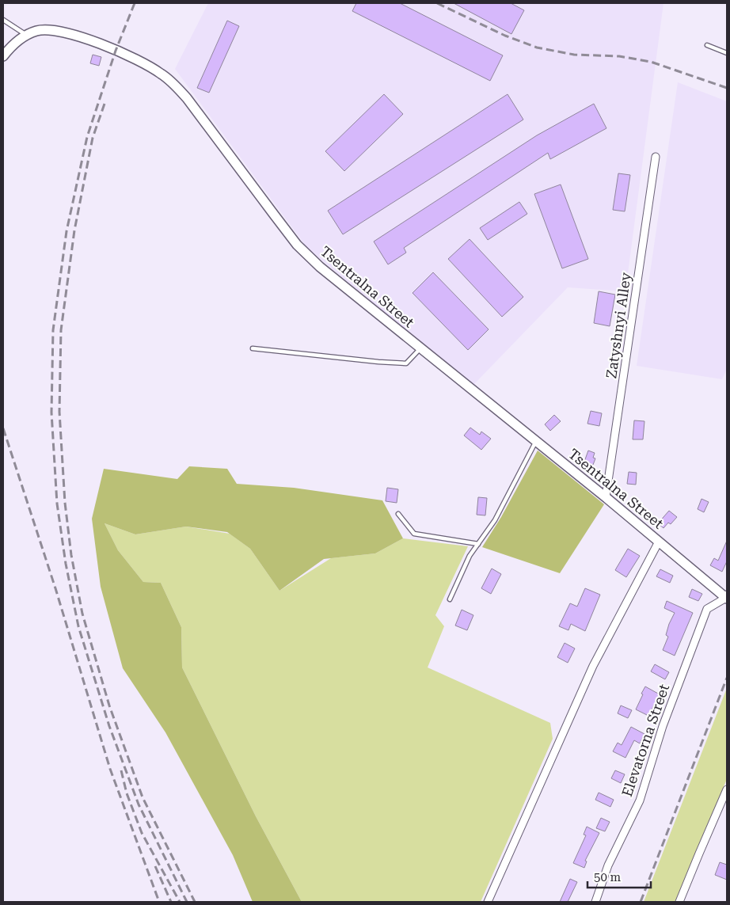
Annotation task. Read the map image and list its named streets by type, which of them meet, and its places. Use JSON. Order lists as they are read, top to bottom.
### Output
{
  "streets": {
    "main road": ["Tsentralna Street"],
    "street": ["Zatyshnyi Alley", "Elevatorna Street"]
  },
  "crossings": [
    ["Tsentralna Street", "Zatyshnyi Alley"],
    ["Tsentralna Street", "Elevatorna Street"]
  ],
  "scale_bar": "50 m"
}
